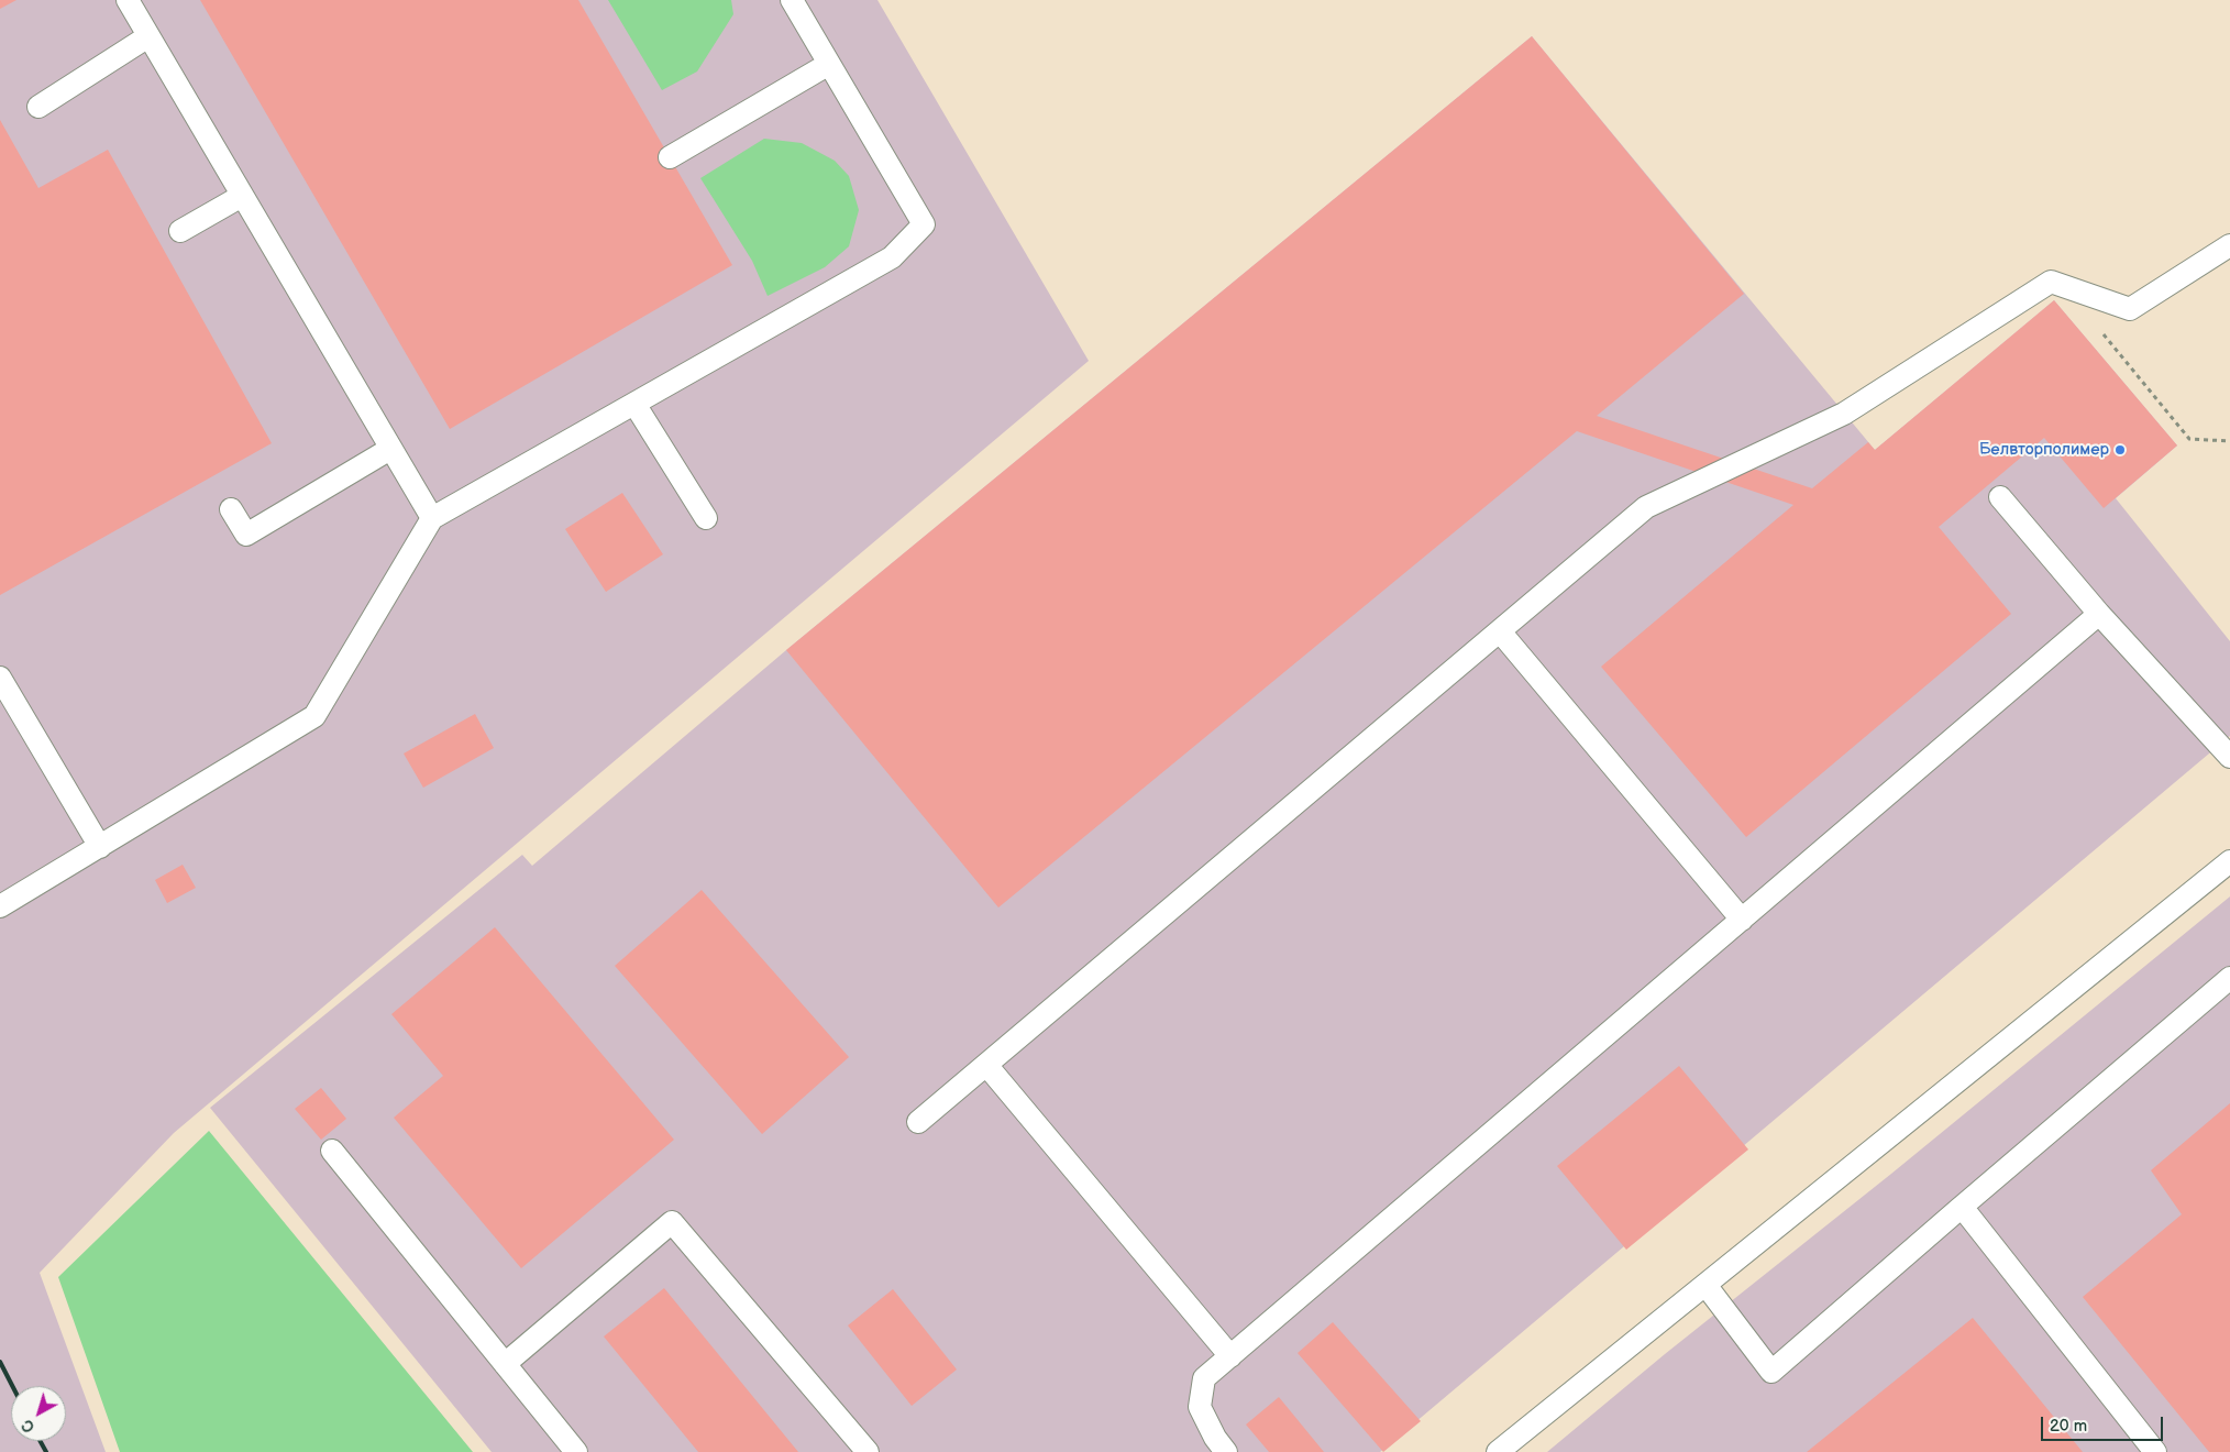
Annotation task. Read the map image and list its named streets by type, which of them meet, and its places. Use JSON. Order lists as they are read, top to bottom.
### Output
{
  "places": ["Белвторполимер"],
  "scale_bar": "20 m",
  "north": "bottom left"
}
